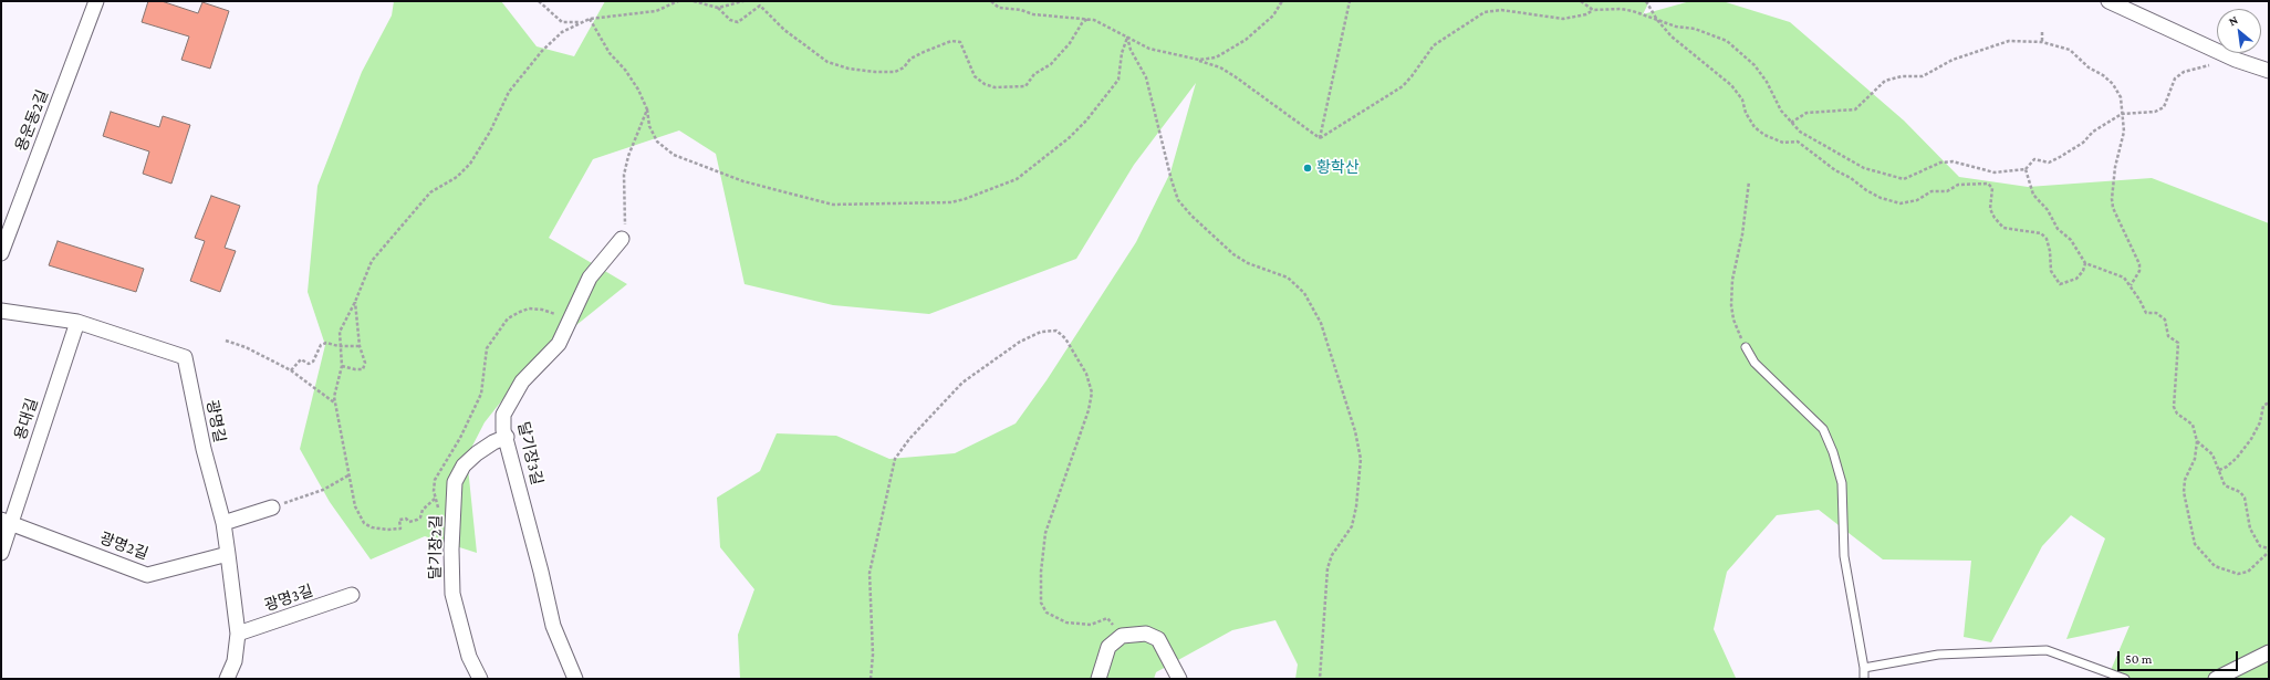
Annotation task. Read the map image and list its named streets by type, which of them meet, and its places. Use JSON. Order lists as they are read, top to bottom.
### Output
{
  "streets": {
    "street": [
      "용운동2길",
      "용대길",
      "광명길",
      "달기장3길",
      "광명2길",
      "달기장2길",
      "광명3길"
    ]
  },
  "crossings": [
    ["용대길", "광명길"],
    ["용대길", "광명2길"],
    ["광명길", "광명2길"],
    ["광명길", "광명3길"],
    ["달기장3길", "달기장2길"]
  ],
  "places": ["황학산"],
  "scale_bar": "50 m",
  "north": "top left"
}
